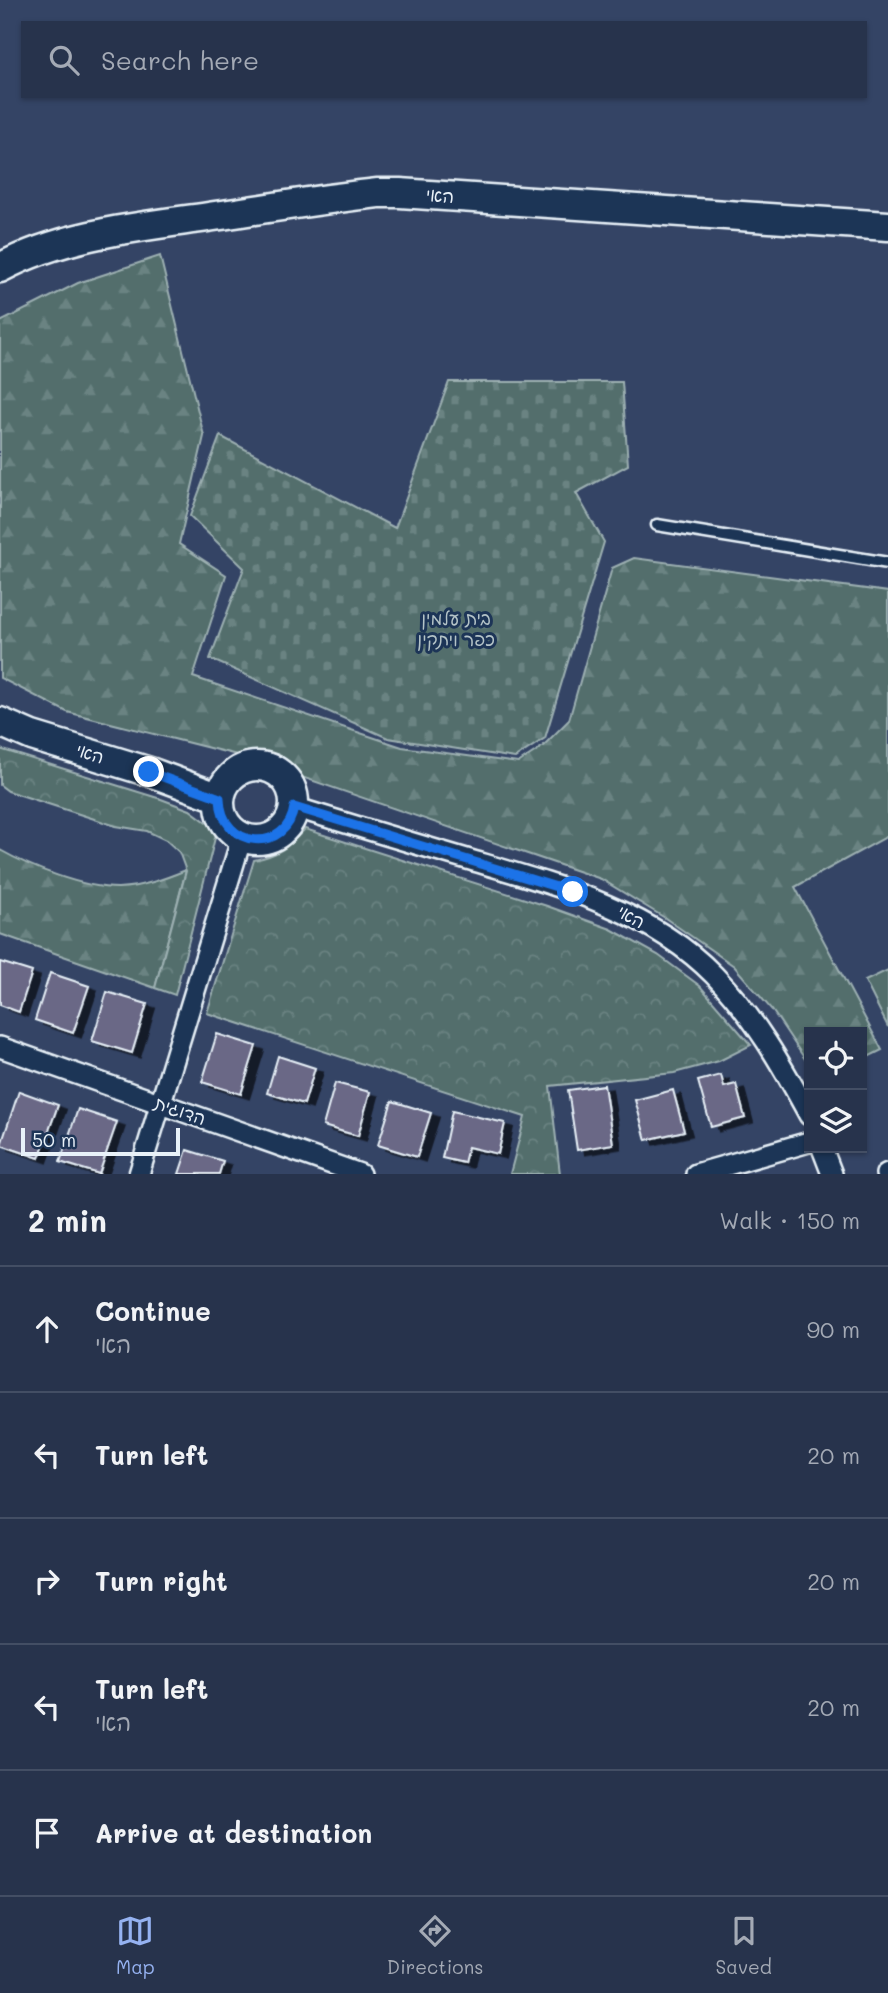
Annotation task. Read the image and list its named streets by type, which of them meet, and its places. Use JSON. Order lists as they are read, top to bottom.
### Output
{
  "streets": {
    "street": ["האי", "הדוגית"]
  },
  "parks": ["בית עלמין כפר ויתקין"],
  "scale_bar": "50 m",
  "page": {
    "search": "Search here",
    "scale": "50 m",
    "heading": ["2 min", "Walk · 150 m"],
    "list": [
      ["Continue", "האי", "90 m"],
      ["Turn left", "20 m"],
      ["Turn right", "20 m"],
      ["Turn left", "האי", "20 m"],
      "Arrive at destination"
    ],
    "nav": ["Map", "Directions", "Saved"]
  }
}
